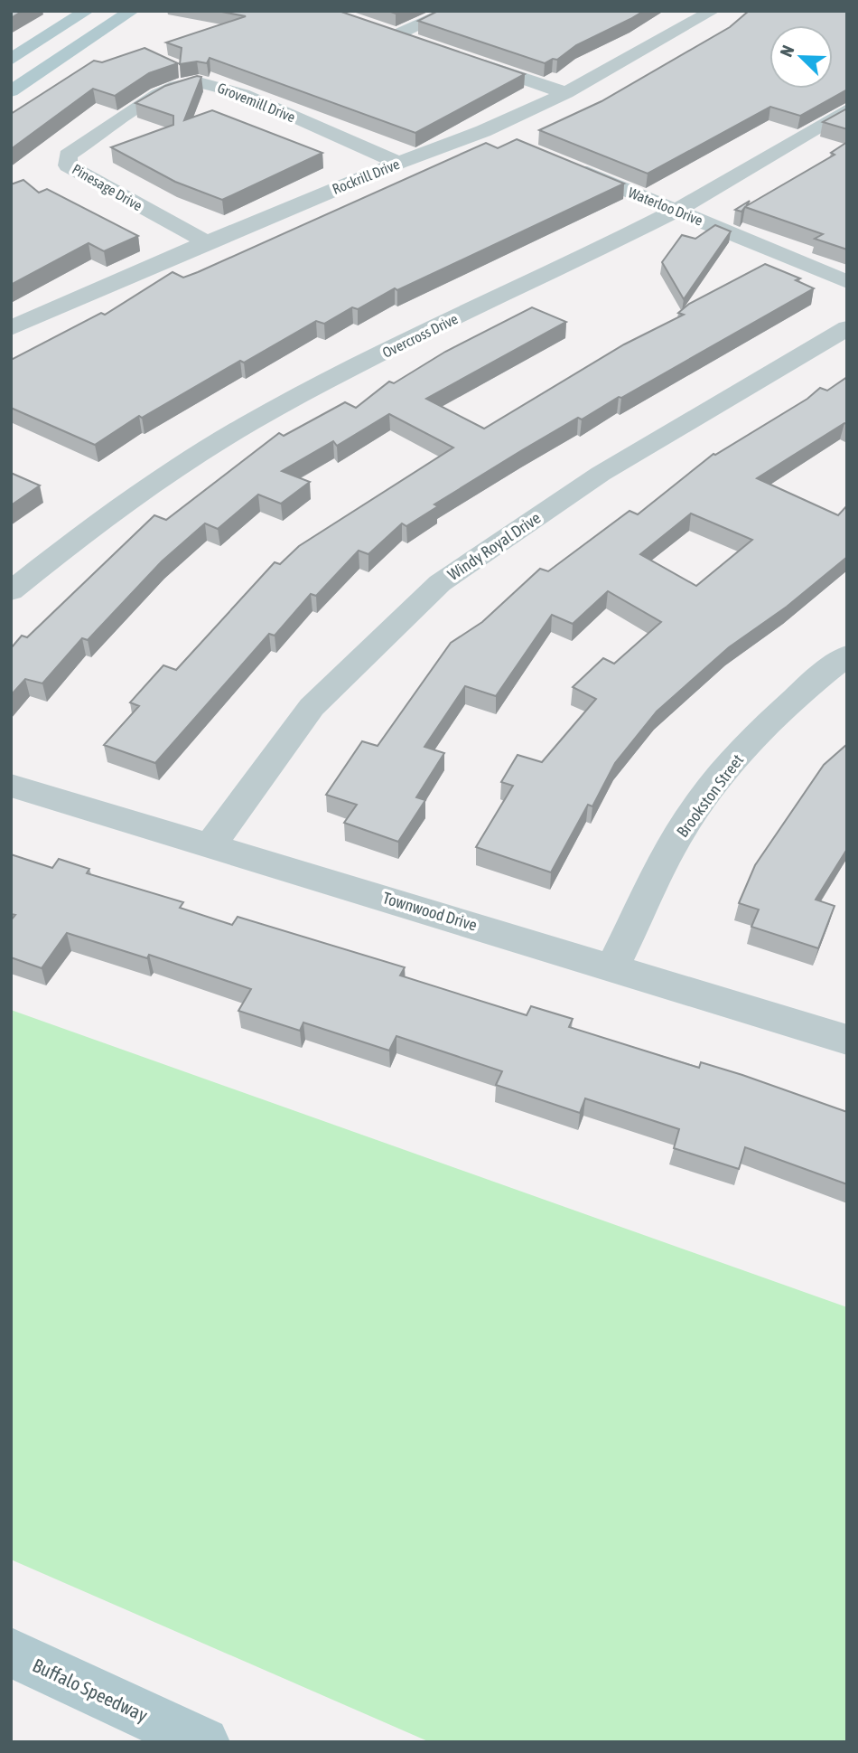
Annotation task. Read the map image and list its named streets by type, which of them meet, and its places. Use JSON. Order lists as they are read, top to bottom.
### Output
{
  "streets": {
    "main road": ["Buffalo Speedway"],
    "street": [
      "Grovemill Drive",
      "Rockrill Drive",
      "Pinesage Drive",
      "Waterloo Drive",
      "Overcross Drive",
      "Windy Royal Drive",
      "Brookston Street",
      "Townwood Drive"
    ]
  },
  "crossings": [
    ["Grovemill Drive", "Rockrill Drive"],
    ["Grovemill Drive", "Pinesage Drive"],
    ["Rockrill Drive", "Pinesage Drive"],
    ["Waterloo Drive", "Overcross Drive"],
    ["Windy Royal Drive", "Townwood Drive"],
    ["Brookston Street", "Townwood Drive"]
  ],
  "north": "top left"
}
